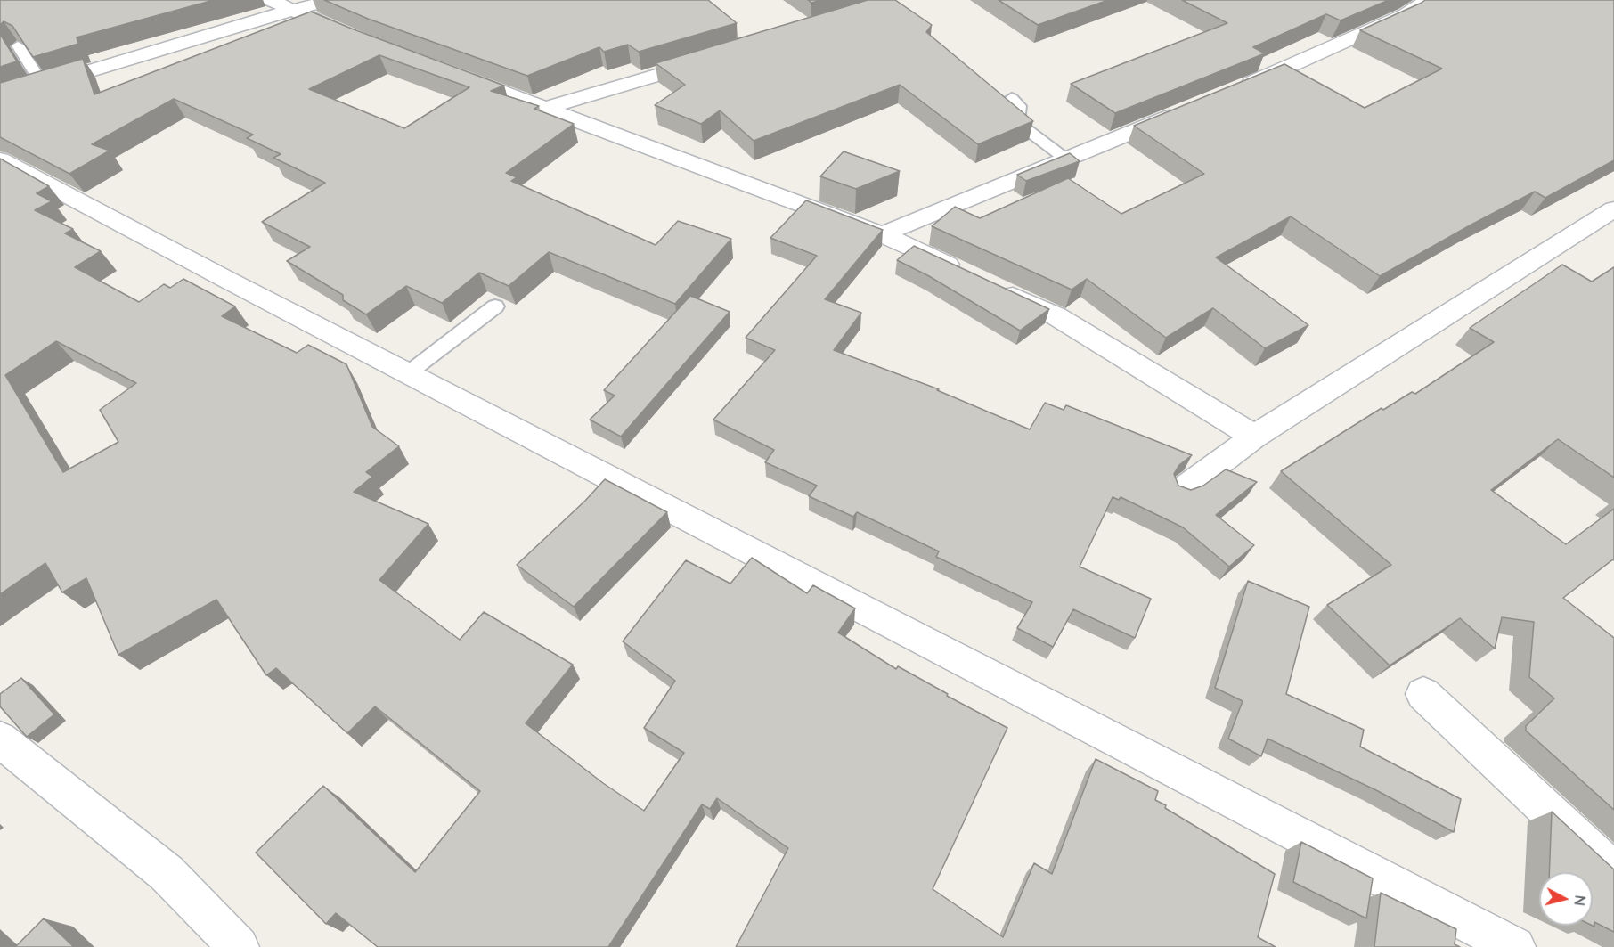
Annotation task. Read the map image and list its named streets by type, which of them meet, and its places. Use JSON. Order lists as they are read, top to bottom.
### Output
{
  "north": "right"
}
